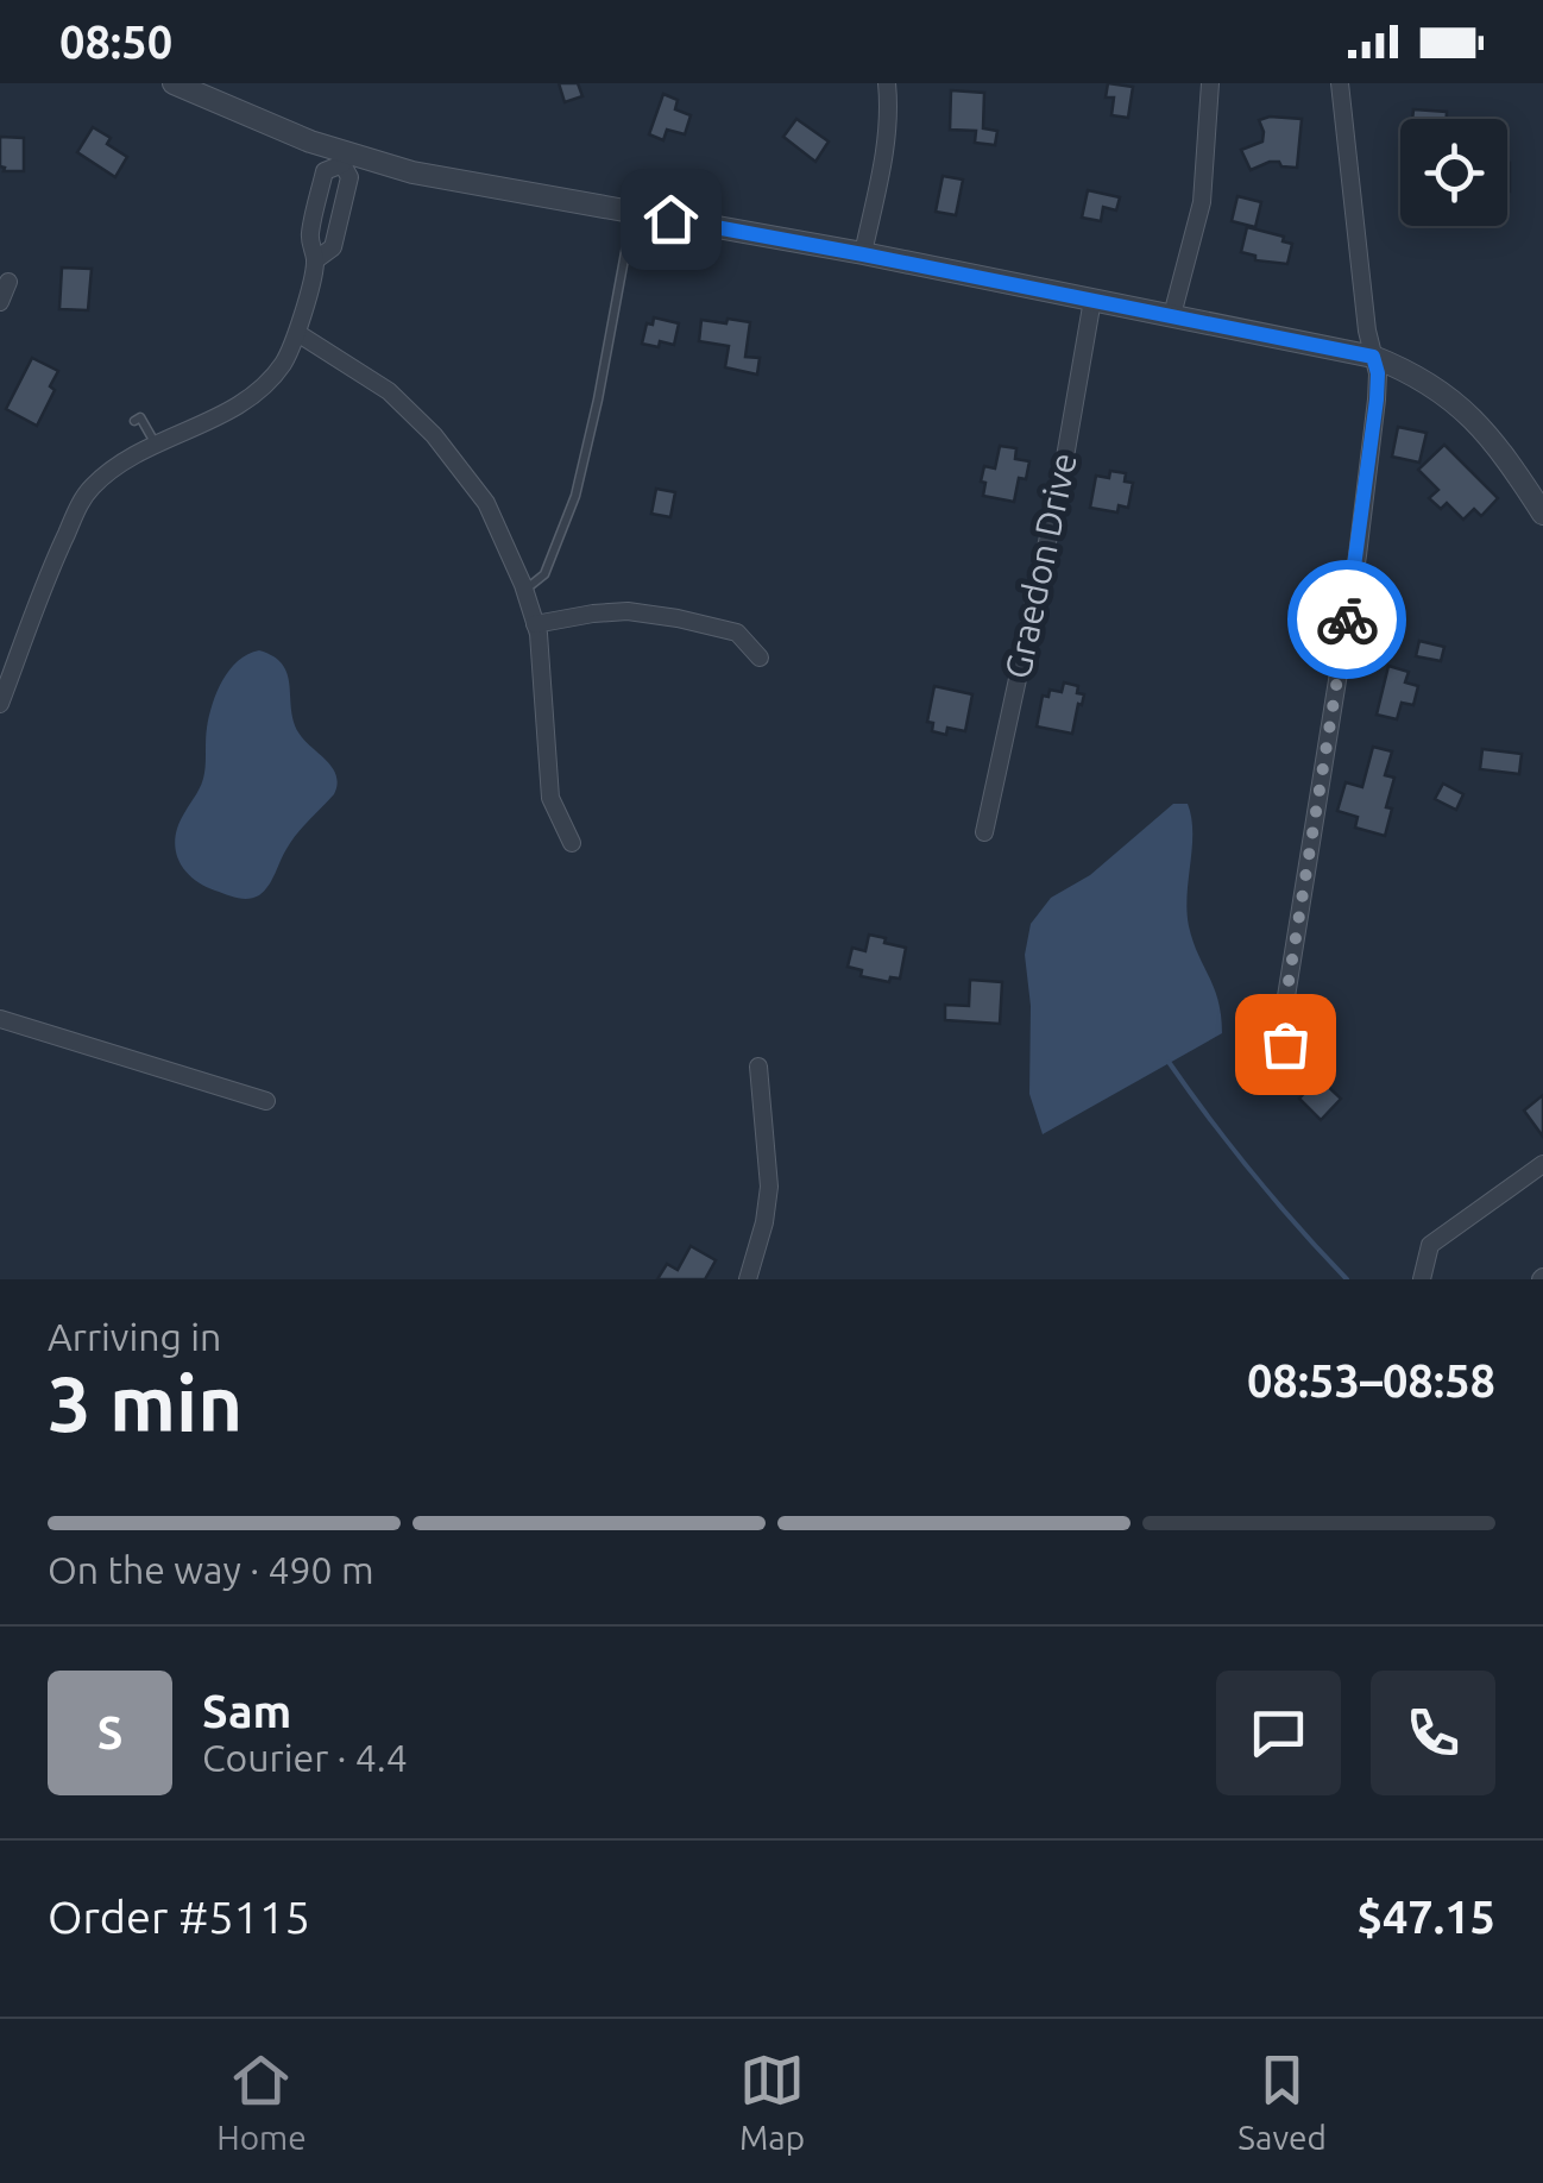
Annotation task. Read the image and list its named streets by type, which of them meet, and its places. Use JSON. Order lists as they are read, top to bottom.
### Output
{
  "streets": {
    "street": ["Graedon Drive"]
  },
  "page": {
    "status": "08:50",
    "heading": ["3 min", "Arriving in", "08:53–08:58"],
    "panel": [
      "Sam",
      "Courier · 4.4",
      "Order #5115",
      "$47.15"
    ],
    "bar": "On the way · 490 m",
    "round": "S",
    "tabs": ["Home", "Map", "Saved"]
  }
}
